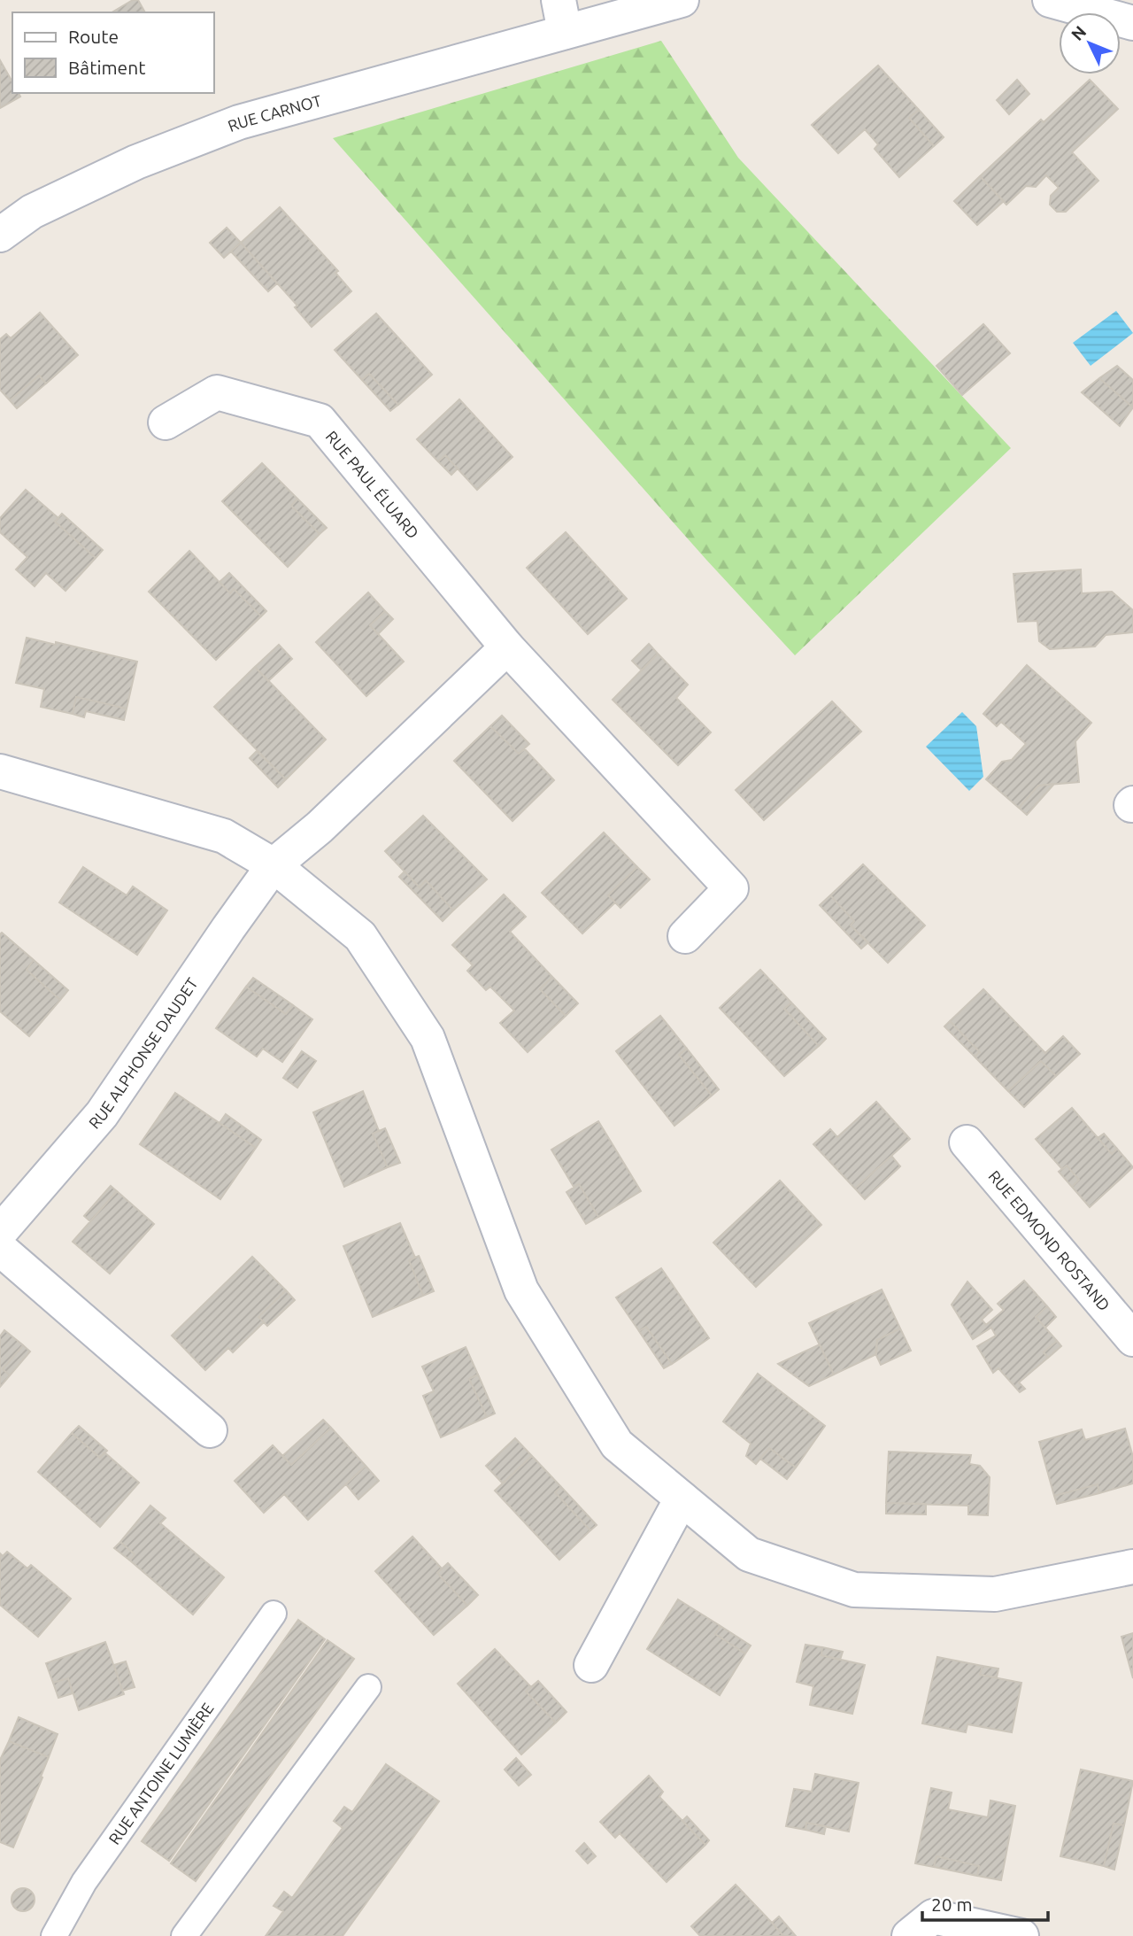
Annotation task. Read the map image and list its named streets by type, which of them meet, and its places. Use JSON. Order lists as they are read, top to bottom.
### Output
{
  "streets": {
    "street": [
      "RUE CARNOT",
      "RUE PAUL ÉLUARD",
      "RUE ALPHONSE DAUDET",
      "RUE EDMOND ROSTAND"
    ],
    "lane": ["RUE ANTOINE LUMIÈRE"]
  },
  "legend": ["Route", "Bâtiment"],
  "scale_bar": "20 m",
  "north": "top left"
}
